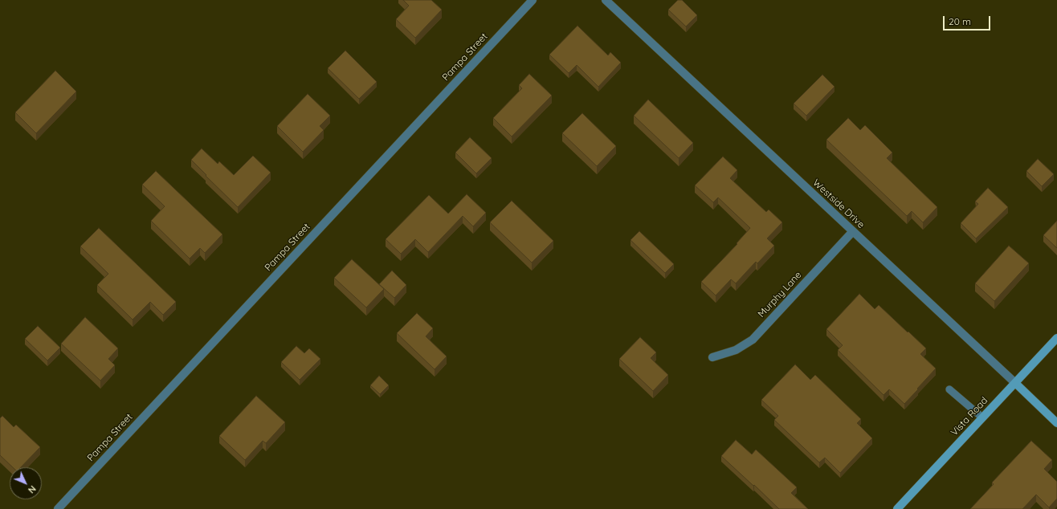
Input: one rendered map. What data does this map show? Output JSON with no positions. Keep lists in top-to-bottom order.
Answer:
{
  "streets": {
    "street": [
      "Pampa Street",
      "Westside Drive",
      "Murphy Lane",
      "Vista Road"
    ]
  },
  "crossings": [
    ["Westside Drive", "Murphy Lane"],
    ["Westside Drive", "Vista Road"]
  ],
  "scale_bar": "20 m",
  "north": "bottom right"
}
